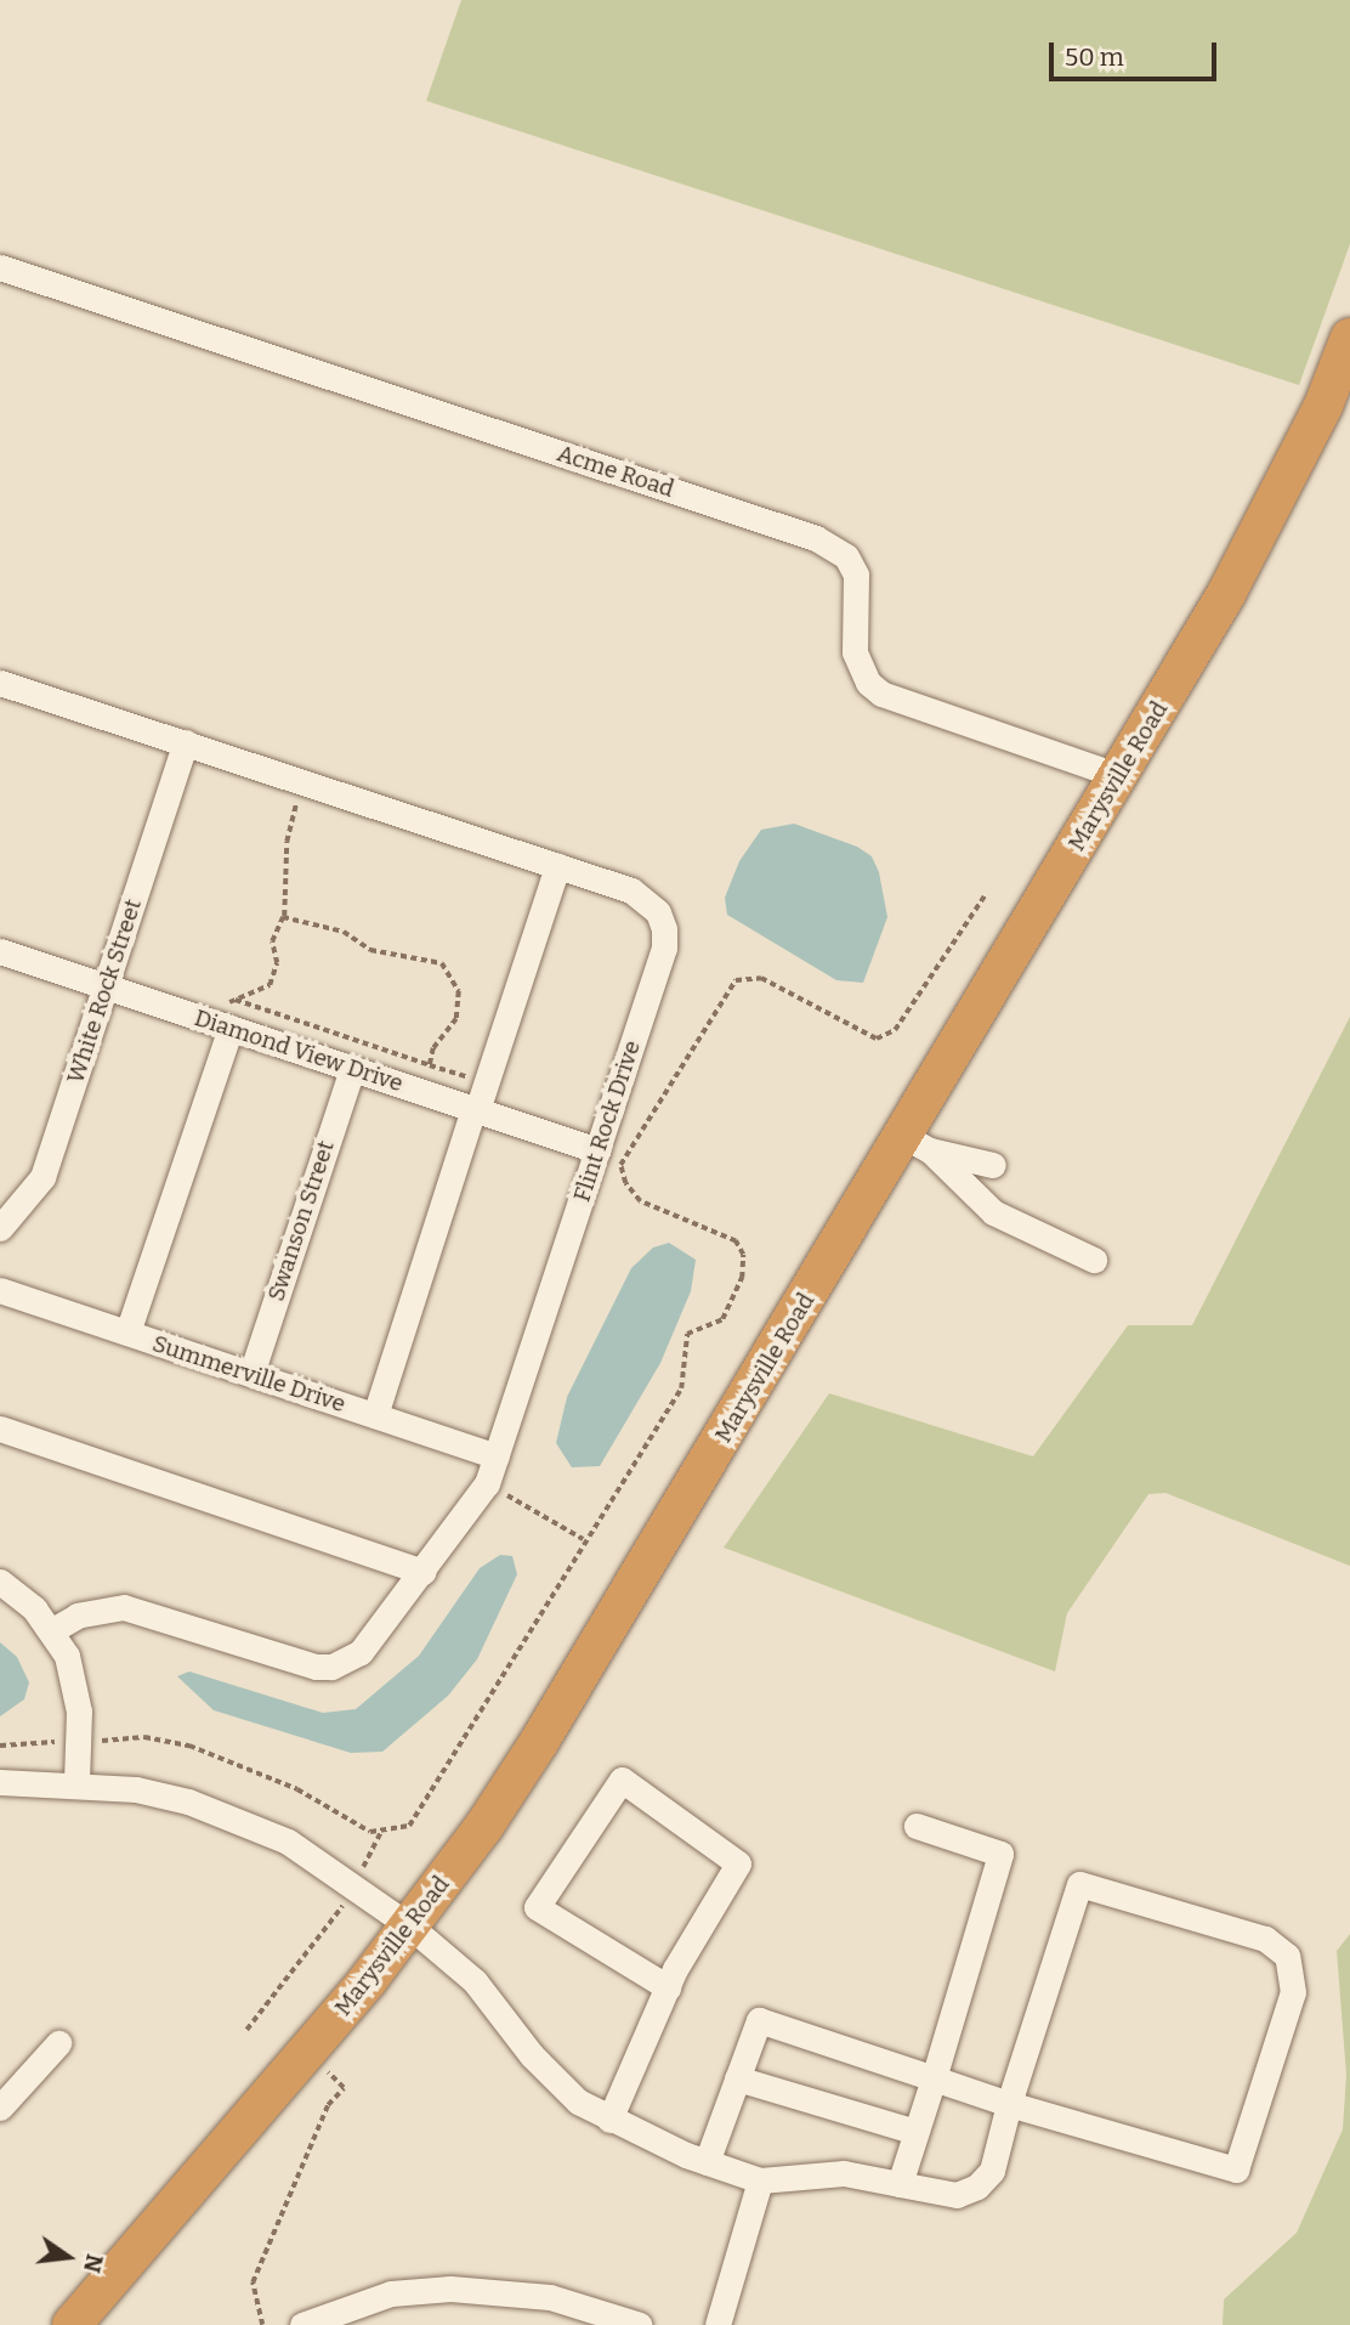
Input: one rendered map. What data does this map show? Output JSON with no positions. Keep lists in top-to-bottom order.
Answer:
{
  "streets": {
    "highway": ["Marysville Road"],
    "street": [
      "Acme Road",
      "White Rock Street",
      "Diamond View Drive",
      "Flint Rock Drive",
      "Swanson Street",
      "Summerville Drive"
    ]
  },
  "crossings": [
    ["Acme Road", "Marysville Road"],
    ["White Rock Street", "Diamond View Drive"],
    ["White Rock Street", "Flint Rock Drive"],
    ["Diamond View Drive", "Flint Rock Drive"],
    ["Diamond View Drive", "Swanson Street"],
    ["Flint Rock Drive", "Summerville Drive"],
    ["Swanson Street", "Summerville Drive"]
  ],
  "scale_bar": "50 m",
  "north": "right"
}
